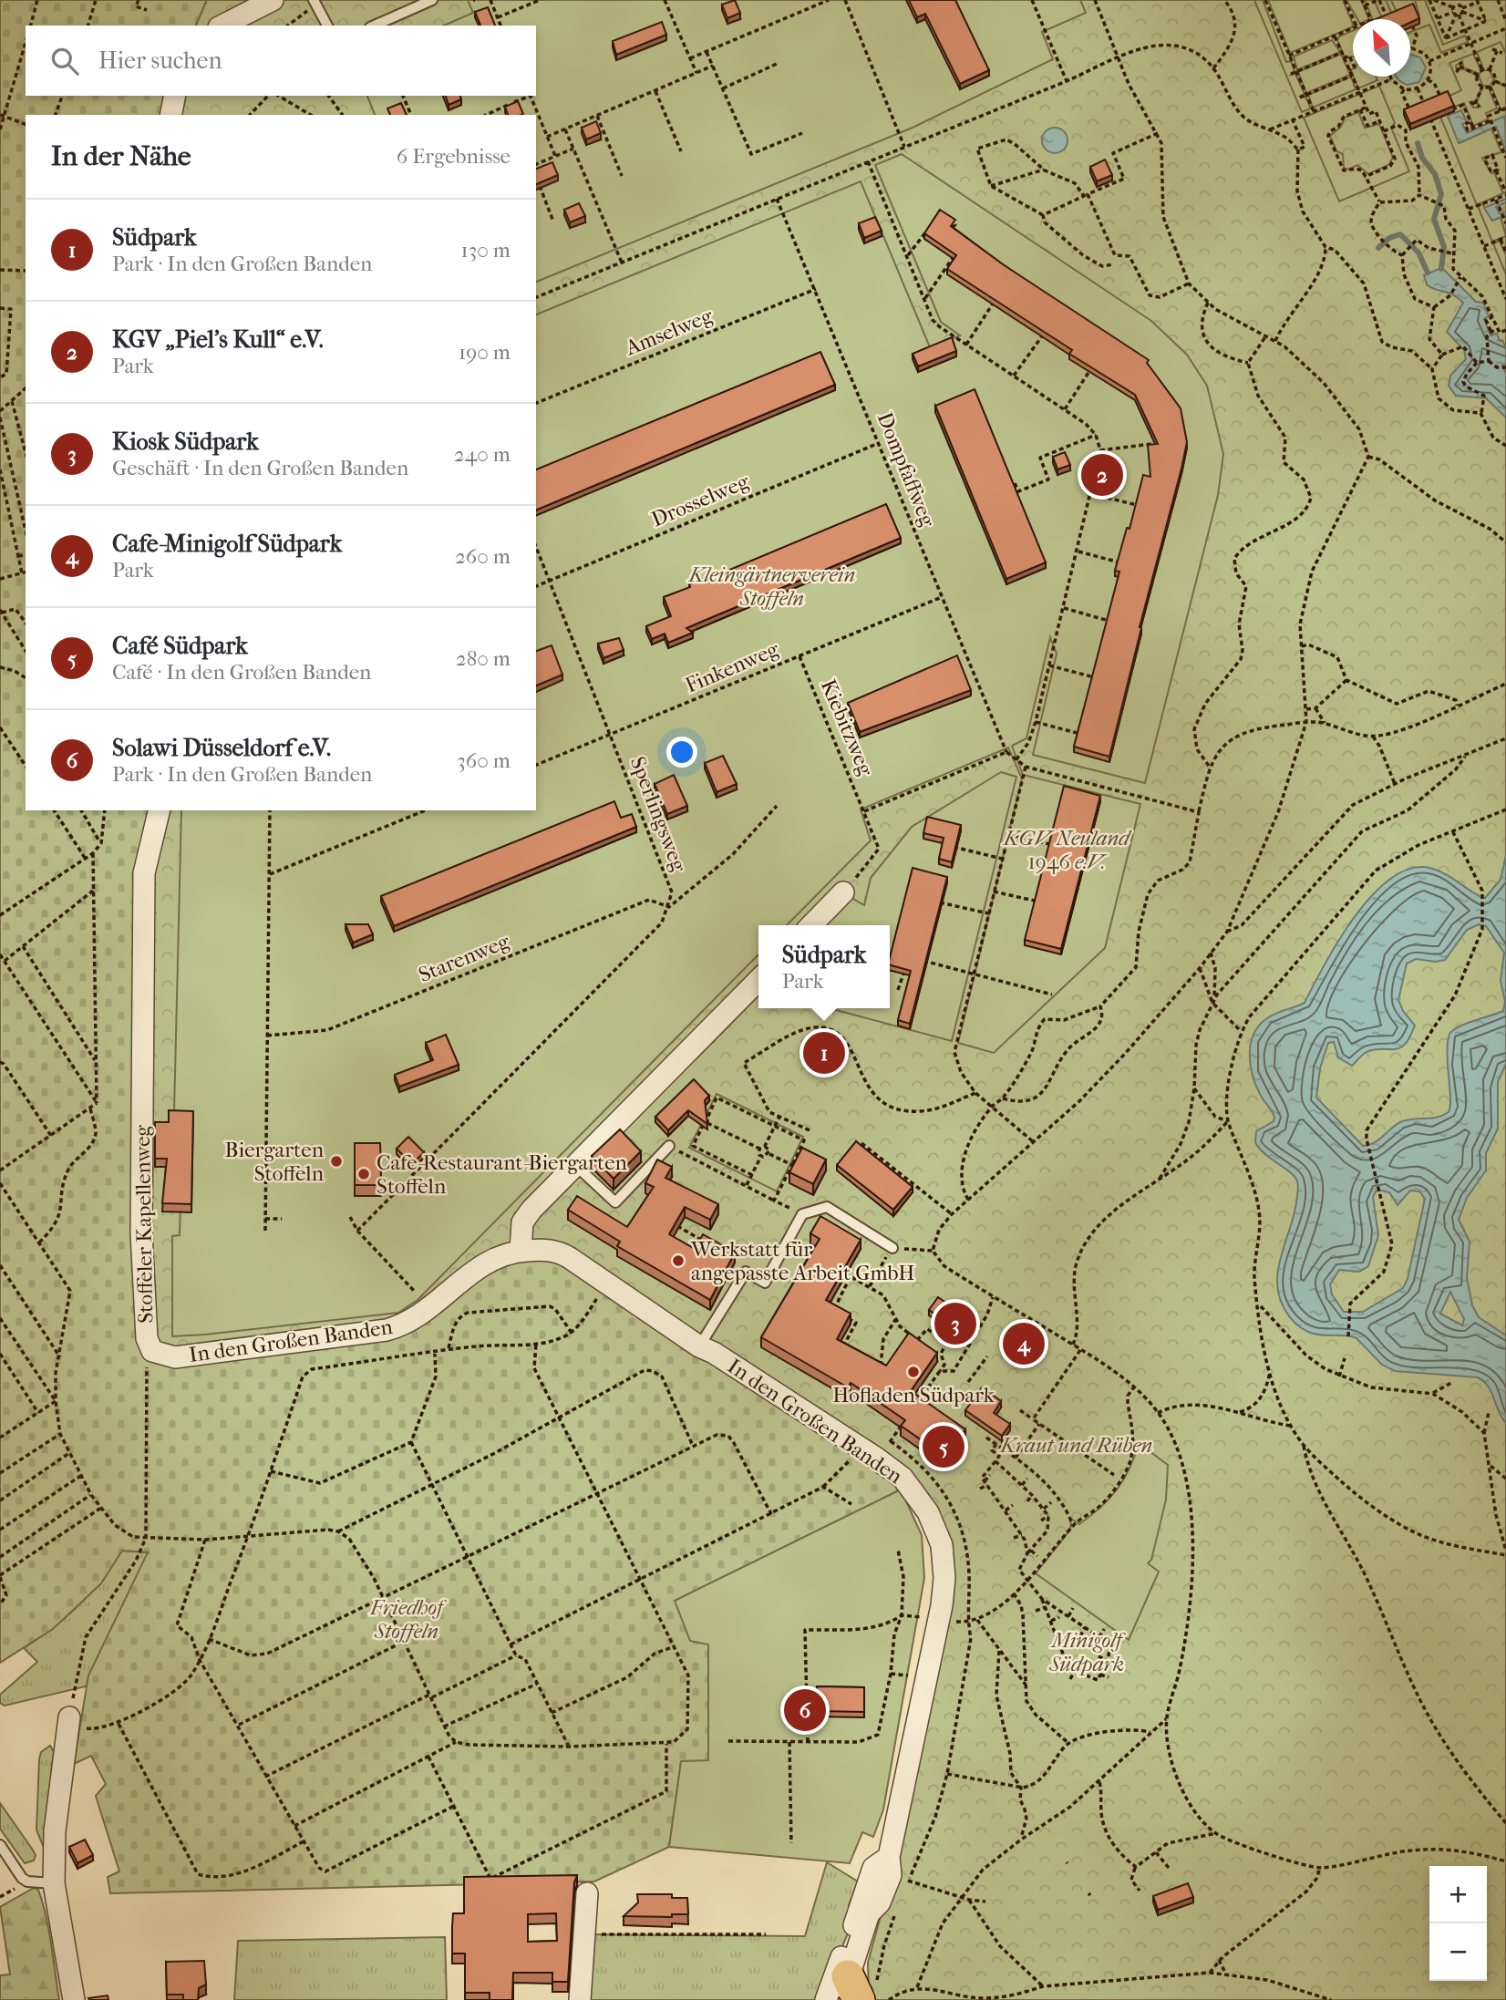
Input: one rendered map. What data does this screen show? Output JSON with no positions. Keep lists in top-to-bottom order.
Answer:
{
  "streets": {
    "street": ["Stoffeler Kapellenweg", "In den Großen Banden"],
    "path": [
      "Amselweg",
      "Dompfaffweg",
      "Drosselweg",
      "Finkenweg",
      "Kiebitzweg",
      "Sperlingsweg",
      "Starenweg"
    ]
  },
  "crossings": [
    ["Amselweg", "Dompfaffweg"],
    ["Dompfaffweg", "Drosselweg"],
    ["Dompfaffweg", "Finkenweg"],
    ["Drosselweg", "Sperlingsweg"],
    ["Finkenweg", "Kiebitzweg"],
    ["Finkenweg", "Sperlingsweg"],
    ["Sperlingsweg", "Starenweg"],
    ["Stoffeler Kapellenweg", "In den Großen Banden"]
  ],
  "parks": [
    "Kleingärtnerverein Stoffeln",
    "KGV Neuland 1946 e.V.",
    "Kraut und Rüben",
    "Friedhof Stoffeln",
    "Minigolf Südpark"
  ],
  "places": [
    "Biergarten Stoffeln",
    "Cafe-Restaurant-Biergarten Stoffeln",
    "Werkstatt für angepasste Arbeit GmbH",
    "Hofladen Südpark"
  ],
  "north": "top left",
  "page": {
    "search": "Hier suchen",
    "heading": ["In der Nähe", "6 Ergebnisse"],
    "list": [
      {
        "mark": "1",
        "name": "Südpark",
        "note": "Park · In den Großen Banden",
        "value": "130 m"
      },
      {
        "mark": "2",
        "name": "KGV „Piel’s Kull“ e.V.",
        "note": "Park",
        "value": "190 m"
      },
      {
        "mark": "3",
        "name": "Kiosk Südpark",
        "note": "Geschäft · In den Großen Banden",
        "value": "240 m"
      },
      {
        "mark": "4",
        "name": "Cafe-Minigolf Südpark",
        "note": "Park",
        "value": "260 m"
      },
      {
        "mark": "5",
        "name": "Café Südpark",
        "note": "Café · In den Großen Banden",
        "value": "280 m"
      },
      {
        "mark": "6",
        "name": "Solawi Düsseldorf e.V.",
        "note": "Park · In den Großen Banden",
        "value": "360 m"
      }
    ],
    "pins": [
      "2",
      "1",
      "3",
      "4",
      "5",
      "6"
    ],
    "popup": ["Südpark", "Park"],
    "map_buttons": ["+", "−"]
  }
}
